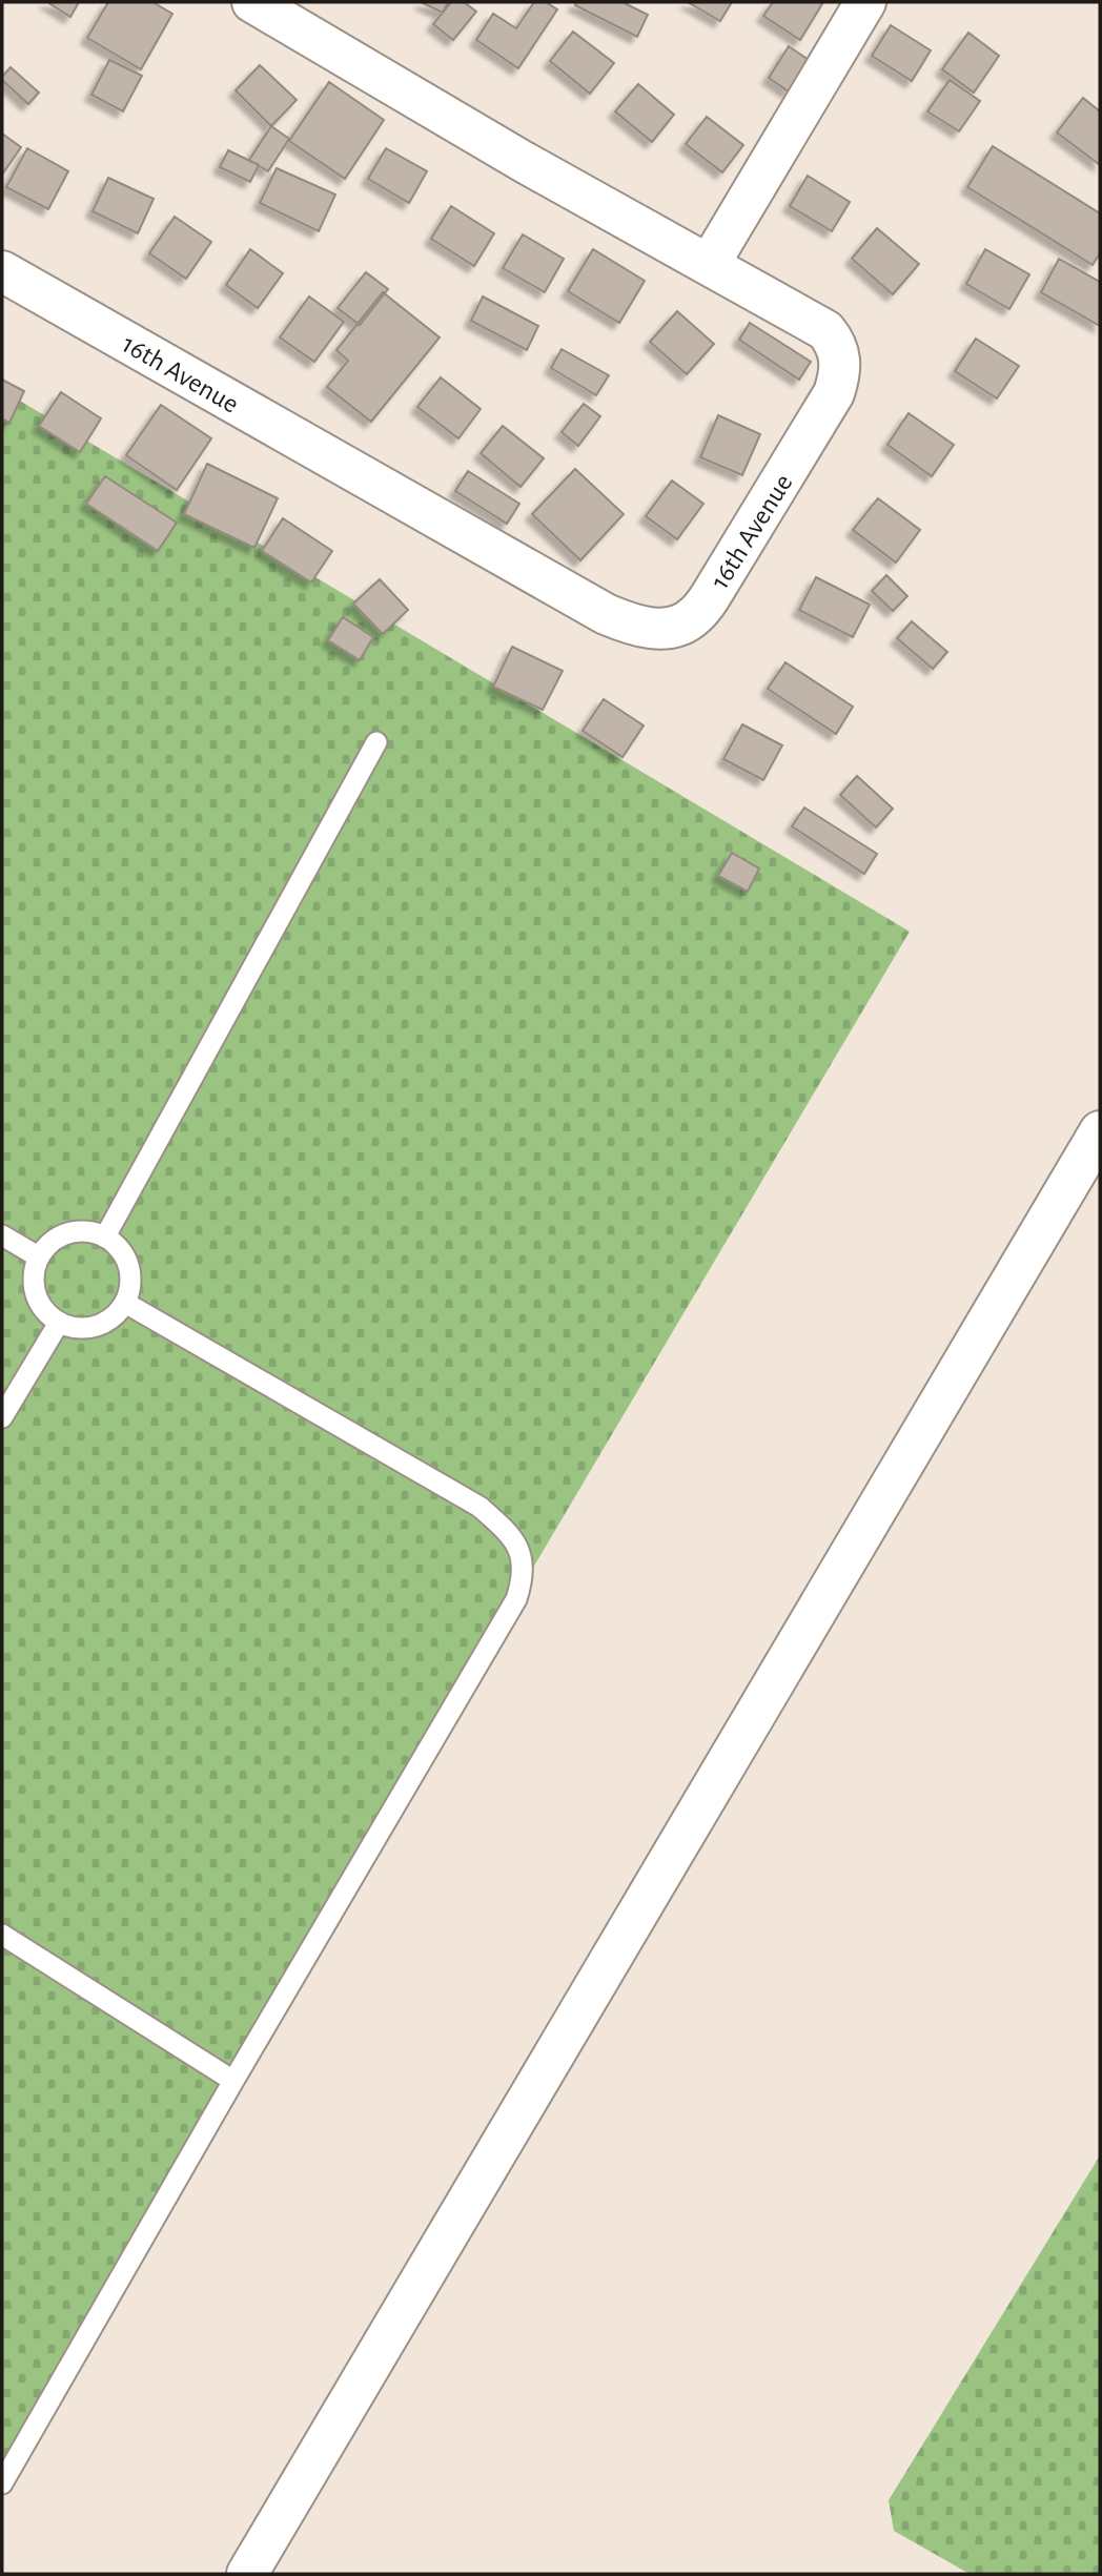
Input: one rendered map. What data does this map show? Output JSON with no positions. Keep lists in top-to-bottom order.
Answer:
{
  "streets": {
    "main road": ["16th Avenue"]
  }
}
